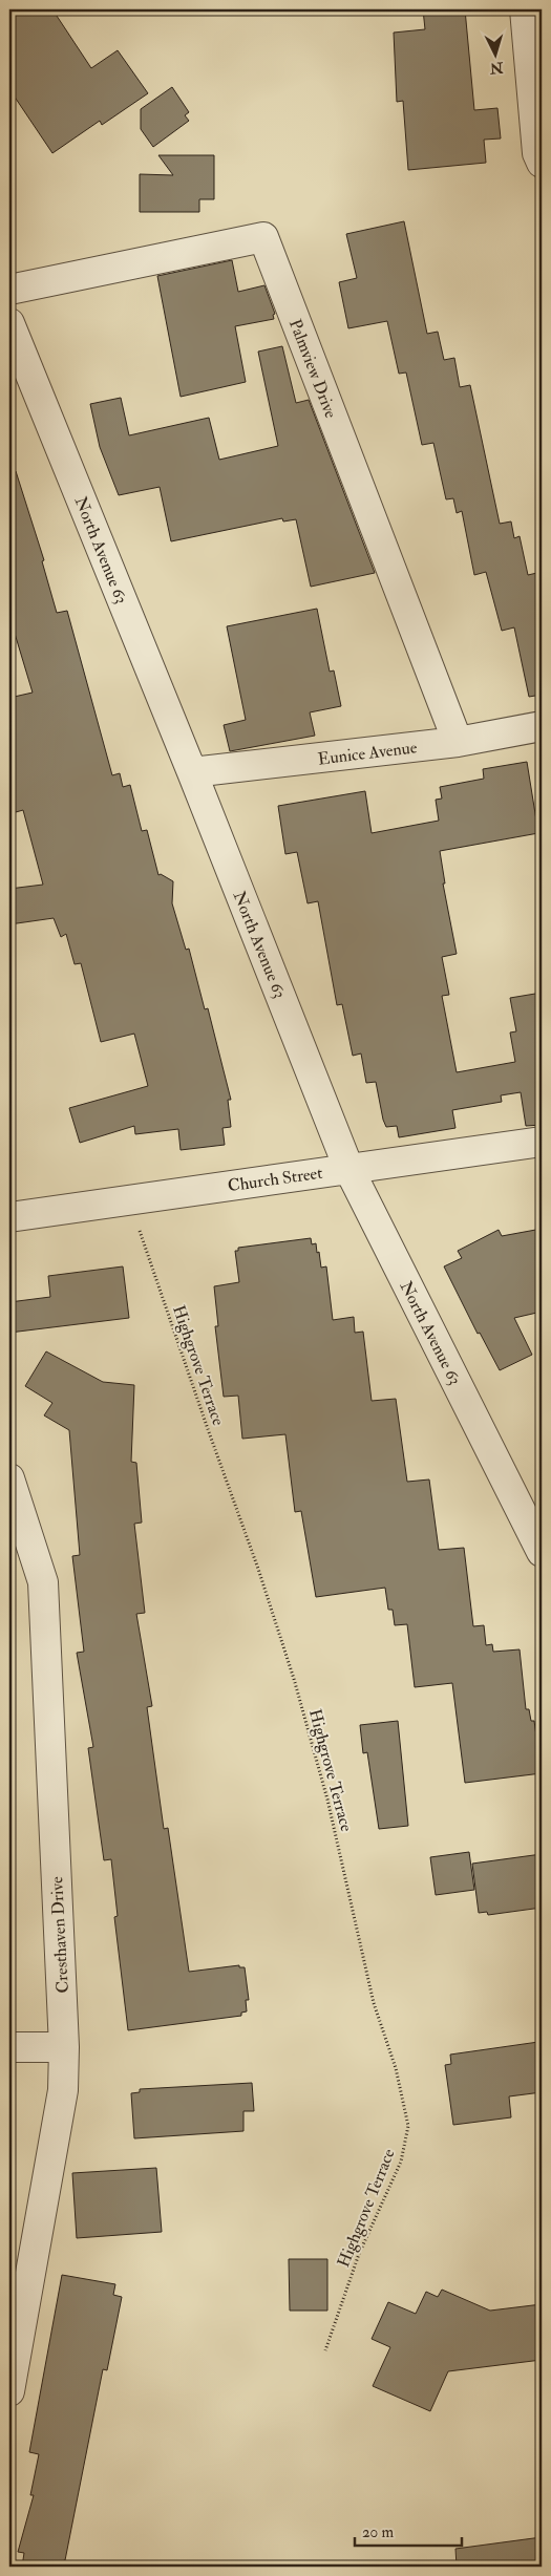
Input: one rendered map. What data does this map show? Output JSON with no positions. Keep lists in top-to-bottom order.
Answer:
{
  "streets": {
    "street": [
      "Palmview Drive",
      "North Avenue 63",
      "Eunice Avenue",
      "Church Street",
      "Cresthaven Drive"
    ],
    "path": ["Highgrove Terrace"]
  },
  "crossings": [
    ["Palmview Drive", "Eunice Avenue"],
    ["North Avenue 63", "Eunice Avenue"],
    ["North Avenue 63", "Church Street"],
    ["Church Street", "Highgrove Terrace"]
  ],
  "scale_bar": "20 m",
  "north": "bottom"
}
